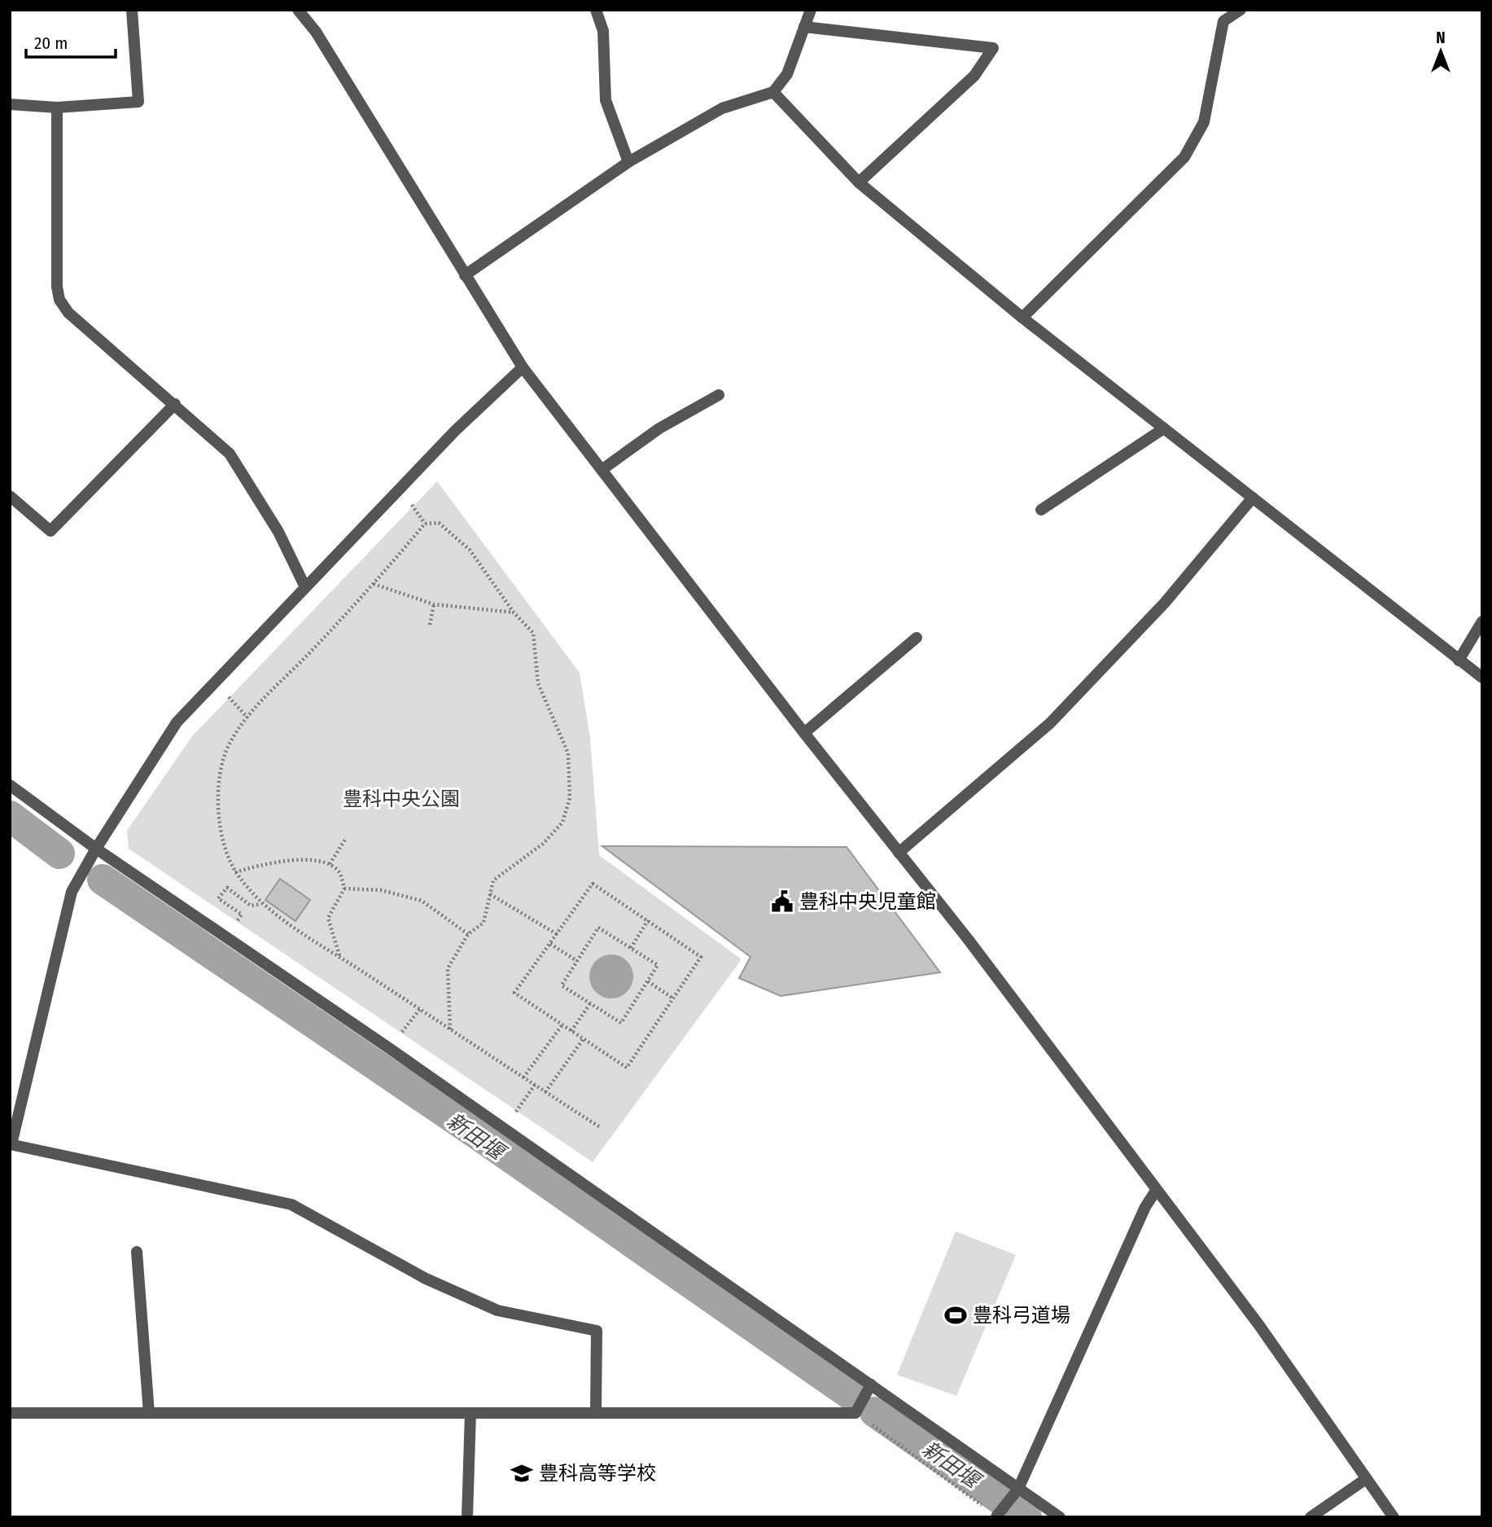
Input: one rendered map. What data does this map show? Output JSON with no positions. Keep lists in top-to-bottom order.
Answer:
{
  "water": ["新田堰"],
  "parks": ["豊科中央公園"],
  "places": {
    "public building": ["豊科中央児童館"],
    "sports": ["豊科弓道場"],
    "school or university": ["豊科高等学校"]
  },
  "scale_bar": "20 m",
  "north": "top"
}
